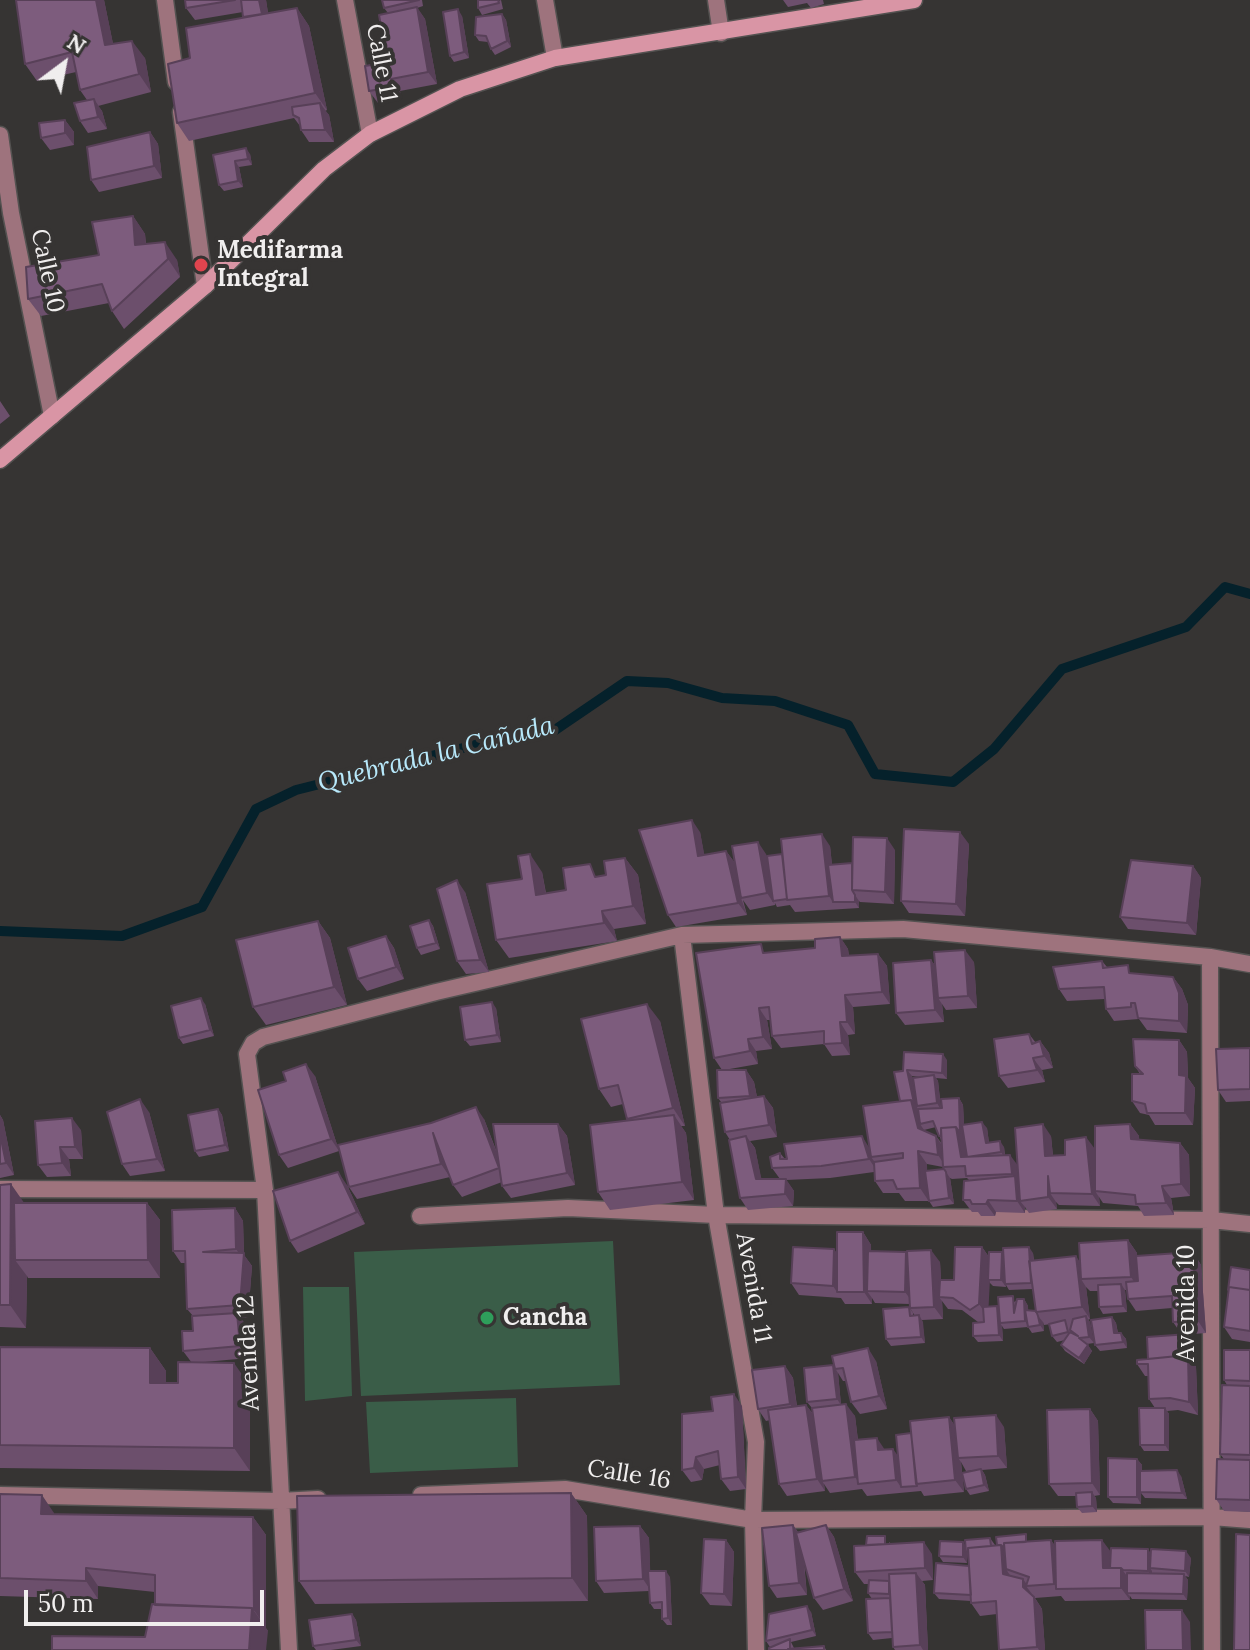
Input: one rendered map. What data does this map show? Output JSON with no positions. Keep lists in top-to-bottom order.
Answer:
{
  "streets": {
    "street": [
      "Calle 11",
      "Calle 10",
      "Avenida 11",
      "Avenida 10",
      "Avenida 12",
      "Calle 16"
    ]
  },
  "crossings": [
    ["Avenida 11", "Avenida 12"],
    ["Avenida 11", "Calle 16"],
    ["Avenida 10", "Calle 16"]
  ],
  "water": ["Quebrada la Cañada"],
  "places": ["Medifarma Integral", "Cancha"],
  "scale_bar": "50 m",
  "north": "top right"
}
